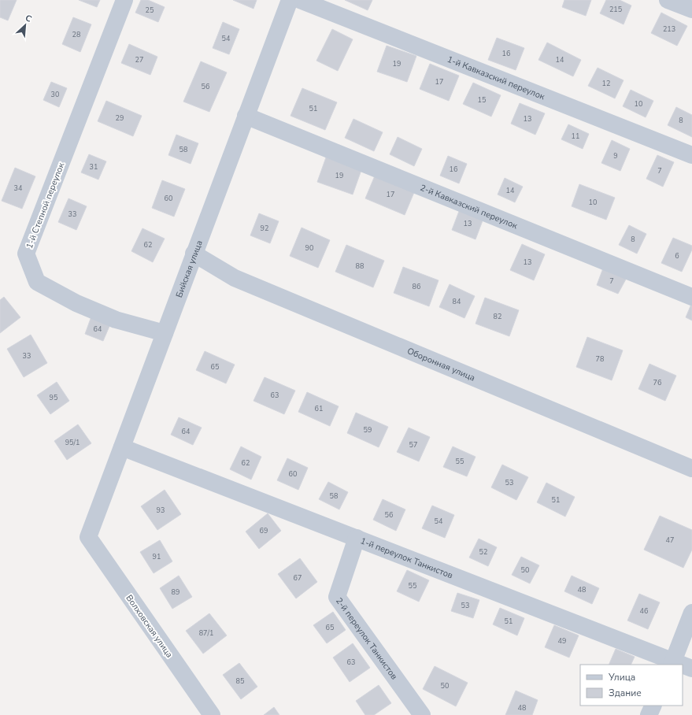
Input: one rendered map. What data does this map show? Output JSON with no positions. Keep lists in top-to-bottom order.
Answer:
{
  "streets": {
    "street": [
      "1-й Кавказский переулок",
      "1-й Степной переулок",
      "2-й Кавказский переулок",
      "Бийская улица",
      "Оборонная улица",
      "1-й переулок Танкистов",
      "Волховская улица",
      "2-й переулок Танкистов"
    ]
  },
  "crossings": [
    ["1-й Степной переулок", "Бийская улица"],
    ["2-й Кавказский переулок", "Бийская улица"],
    ["Бийская улица", "Оборонная улица"],
    ["Бийская улица", "1-й переулок Танкистов"],
    ["Бийская улица", "Волховская улица"],
    ["1-й переулок Танкистов", "2-й переулок Танкистов"]
  ],
  "house_numbers": [
    "215",
    "25",
    "213",
    "28",
    "54",
    "16",
    "27",
    "14",
    "19",
    "17",
    "12",
    "56",
    "30",
    "15",
    "10",
    "51",
    "29",
    "13",
    "8",
    "11",
    "58",
    "9",
    "31",
    "16",
    "7",
    "19",
    "34",
    "14",
    "17",
    "60",
    "10",
    "33",
    "13",
    "92",
    "8",
    "62",
    "90",
    "6",
    "13",
    "88",
    "7",
    "86",
    "84",
    "82",
    "64",
    "33",
    "78",
    "65",
    "76",
    "63",
    "95",
    "61",
    "59",
    "64",
    "95/1",
    "57",
    "55",
    "62",
    "60",
    "53",
    "58",
    "51",
    "93",
    "56",
    "54",
    "69",
    "47",
    "52",
    "91",
    "50",
    "67",
    "55",
    "48",
    "89",
    "53",
    "46",
    "51",
    "65",
    "87/1",
    "49",
    "63",
    "85",
    "50",
    "48"
  ],
  "legend": ["Улица", "Здание"],
  "north": "top right"
}
